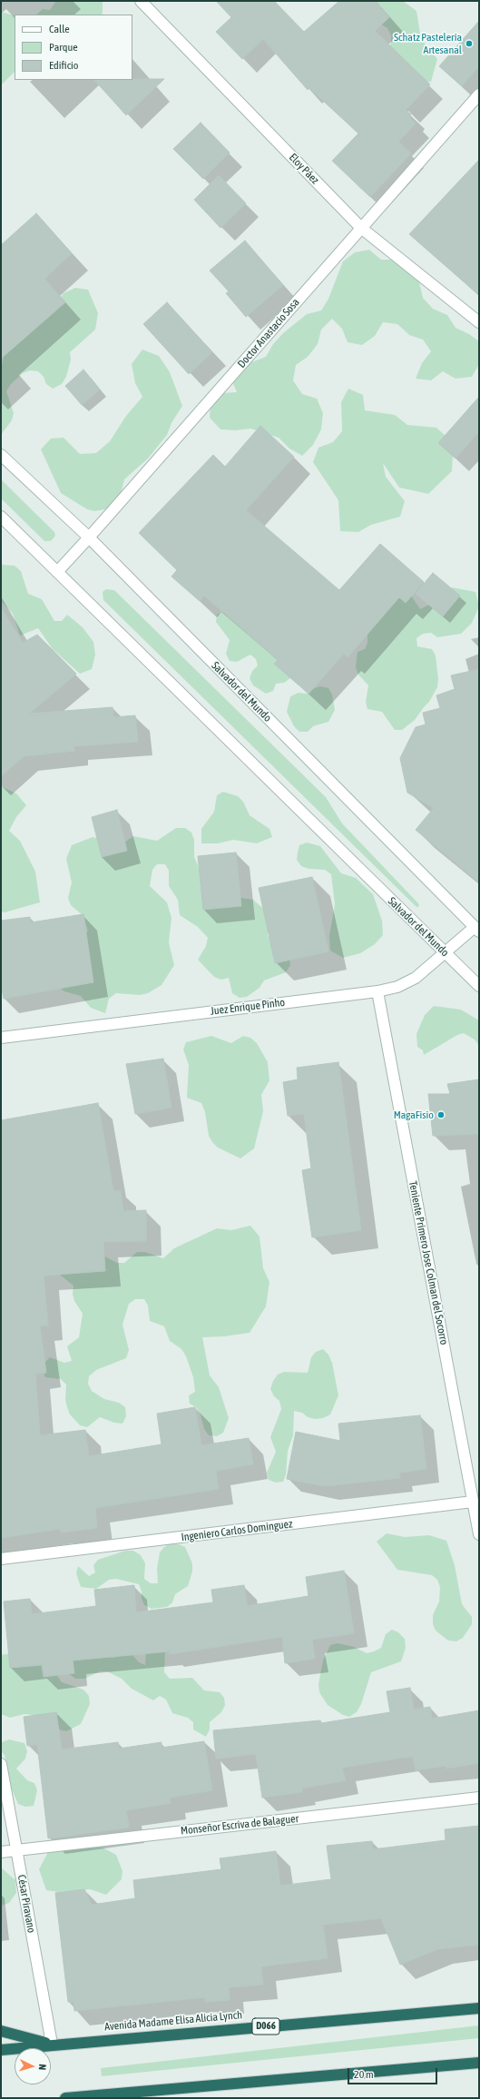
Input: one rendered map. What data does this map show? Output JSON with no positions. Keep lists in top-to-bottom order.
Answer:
{
  "streets": {
    "highway": ["Avenida Madame Elisa Alicia Lynch", "D066"],
    "street": [
      "Eloy Páez",
      "Doctor Anastacio Sosa",
      "Salvador del Mundo",
      "Juez Enrique Pinho",
      "Teniente Primero Jose Colman del Socorro",
      "Ingeniero Carlos Dominguez",
      "Monseñor Escriva de Balaguer",
      "César Piravano"
    ]
  },
  "crossings": [
    ["Eloy Páez", "Doctor Anastacio Sosa"],
    ["Doctor Anastacio Sosa", "Salvador del Mundo"],
    ["Salvador del Mundo", "Juez Enrique Pinho"],
    ["Juez Enrique Pinho", "Teniente Primero Jose Colman del Socorro"],
    ["Teniente Primero Jose Colman del Socorro", "Ingeniero Carlos Dominguez"],
    ["Monseñor Escriva de Balaguer", "César Piravano"],
    ["César Piravano", "Avenida Madame Elisa Alicia Lynch"]
  ],
  "places": ["Schatz Pastelería Artesanal", "MagaFisio"],
  "legend": ["Calle", "Parque", "Edificio"],
  "scale_bar": "20 m",
  "north": "right"
}
